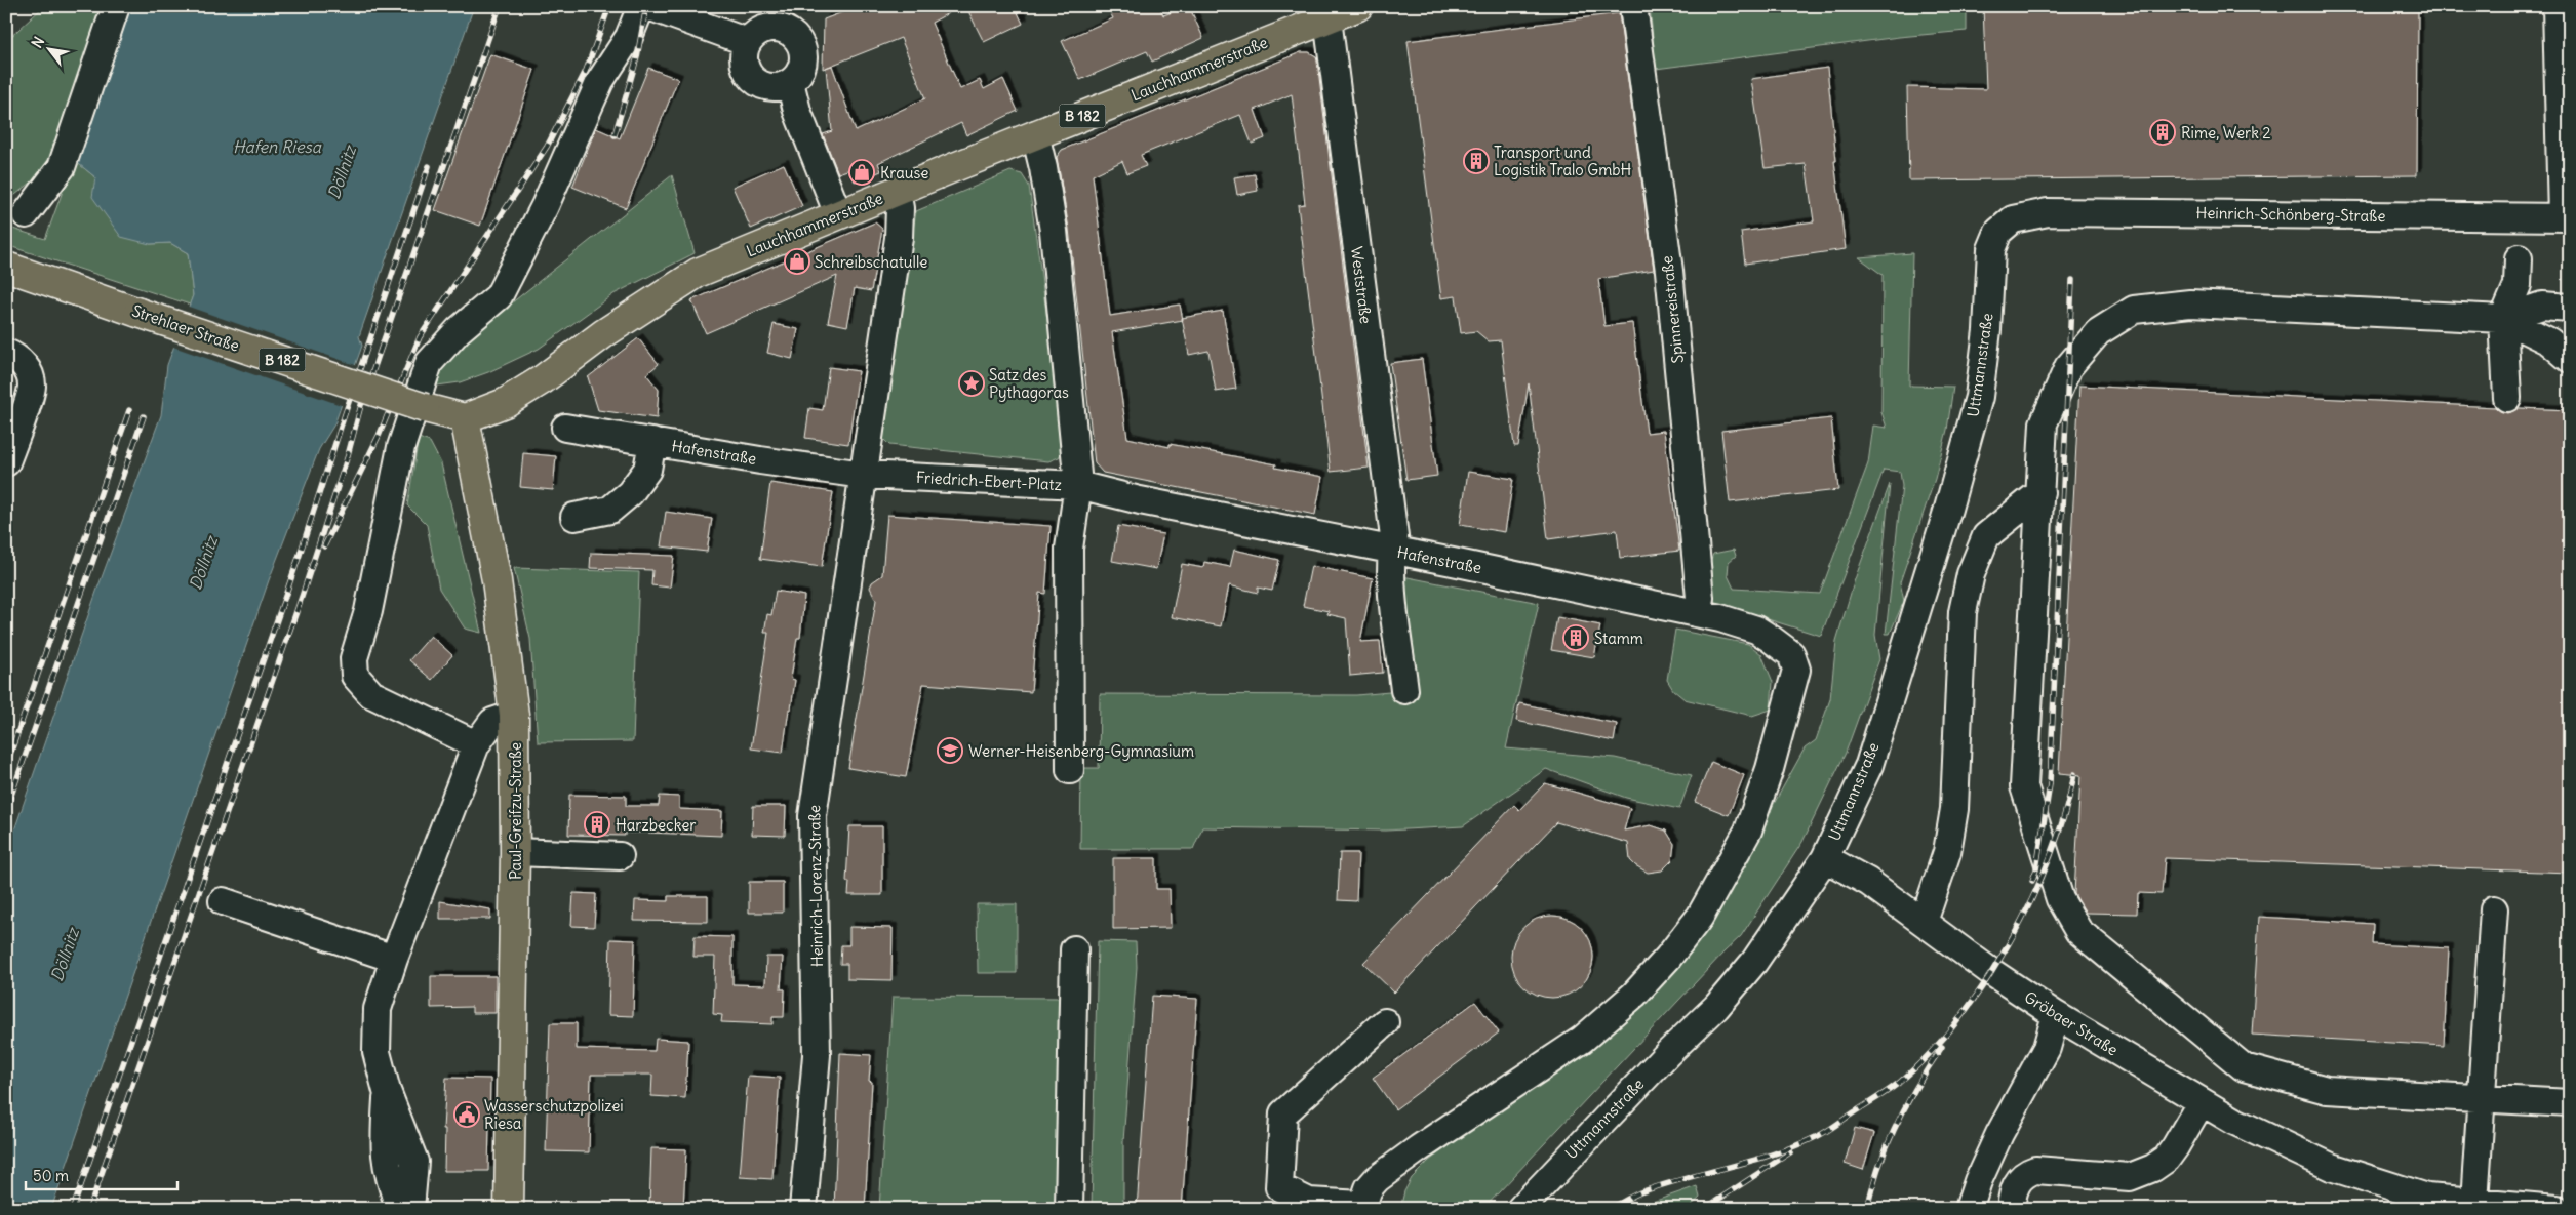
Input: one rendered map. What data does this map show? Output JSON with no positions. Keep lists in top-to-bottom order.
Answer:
{
  "streets": {
    "main road": [
      "Lauchhammerstraße",
      "B 182",
      "Strehlaer Straße",
      "Paul-Greifzu-Straße"
    ],
    "street": [
      "Heinrich-Schönberg-Straße",
      "Weststraße",
      "Spinnereistraße",
      "Uttmannstraße",
      "Hafenstraße",
      "Friedrich-Ebert-Platz",
      "Heinrich-Lorenz-Straße",
      "Gröbaer Straße"
    ]
  },
  "crossings": [
    ["Lauchhammerstraße", "Weststraße"],
    ["Lauchhammerstraße", "Strehlaer Straße"],
    ["Lauchhammerstraße", "Friedrich-Ebert-Platz"],
    ["Lauchhammerstraße", "Paul-Greifzu-Straße"],
    ["Heinrich-Schönberg-Straße", "Uttmannstraße"],
    ["Weststraße", "Hafenstraße"],
    ["Spinnereistraße", "Hafenstraße"],
    ["Strehlaer Straße", "Paul-Greifzu-Straße"],
    ["Uttmannstraße", "Gröbaer Straße"],
    ["Hafenstraße", "Friedrich-Ebert-Platz"],
    ["Hafenstraße", "Heinrich-Lorenz-Straße"],
    ["Friedrich-Ebert-Platz", "Heinrich-Lorenz-Straße"]
  ],
  "water": ["Hafen Riesa", "Döllnitz"],
  "places": {
    "building": [
      "Rime, Werk 2",
      "Transport und Logistik Tralo GmbH",
      "Stamm",
      "Harzbecker"
    ],
    "shop": ["Krause", "Schreibschatulle"],
    "place": ["Satz des Pythagoras"],
    "school or university": ["Werner-Heisenberg-Gymnasium"],
    "public building": ["Wasserschutzpolizei Riesa"]
  },
  "scale_bar": "50 m",
  "north": "top left"
}
